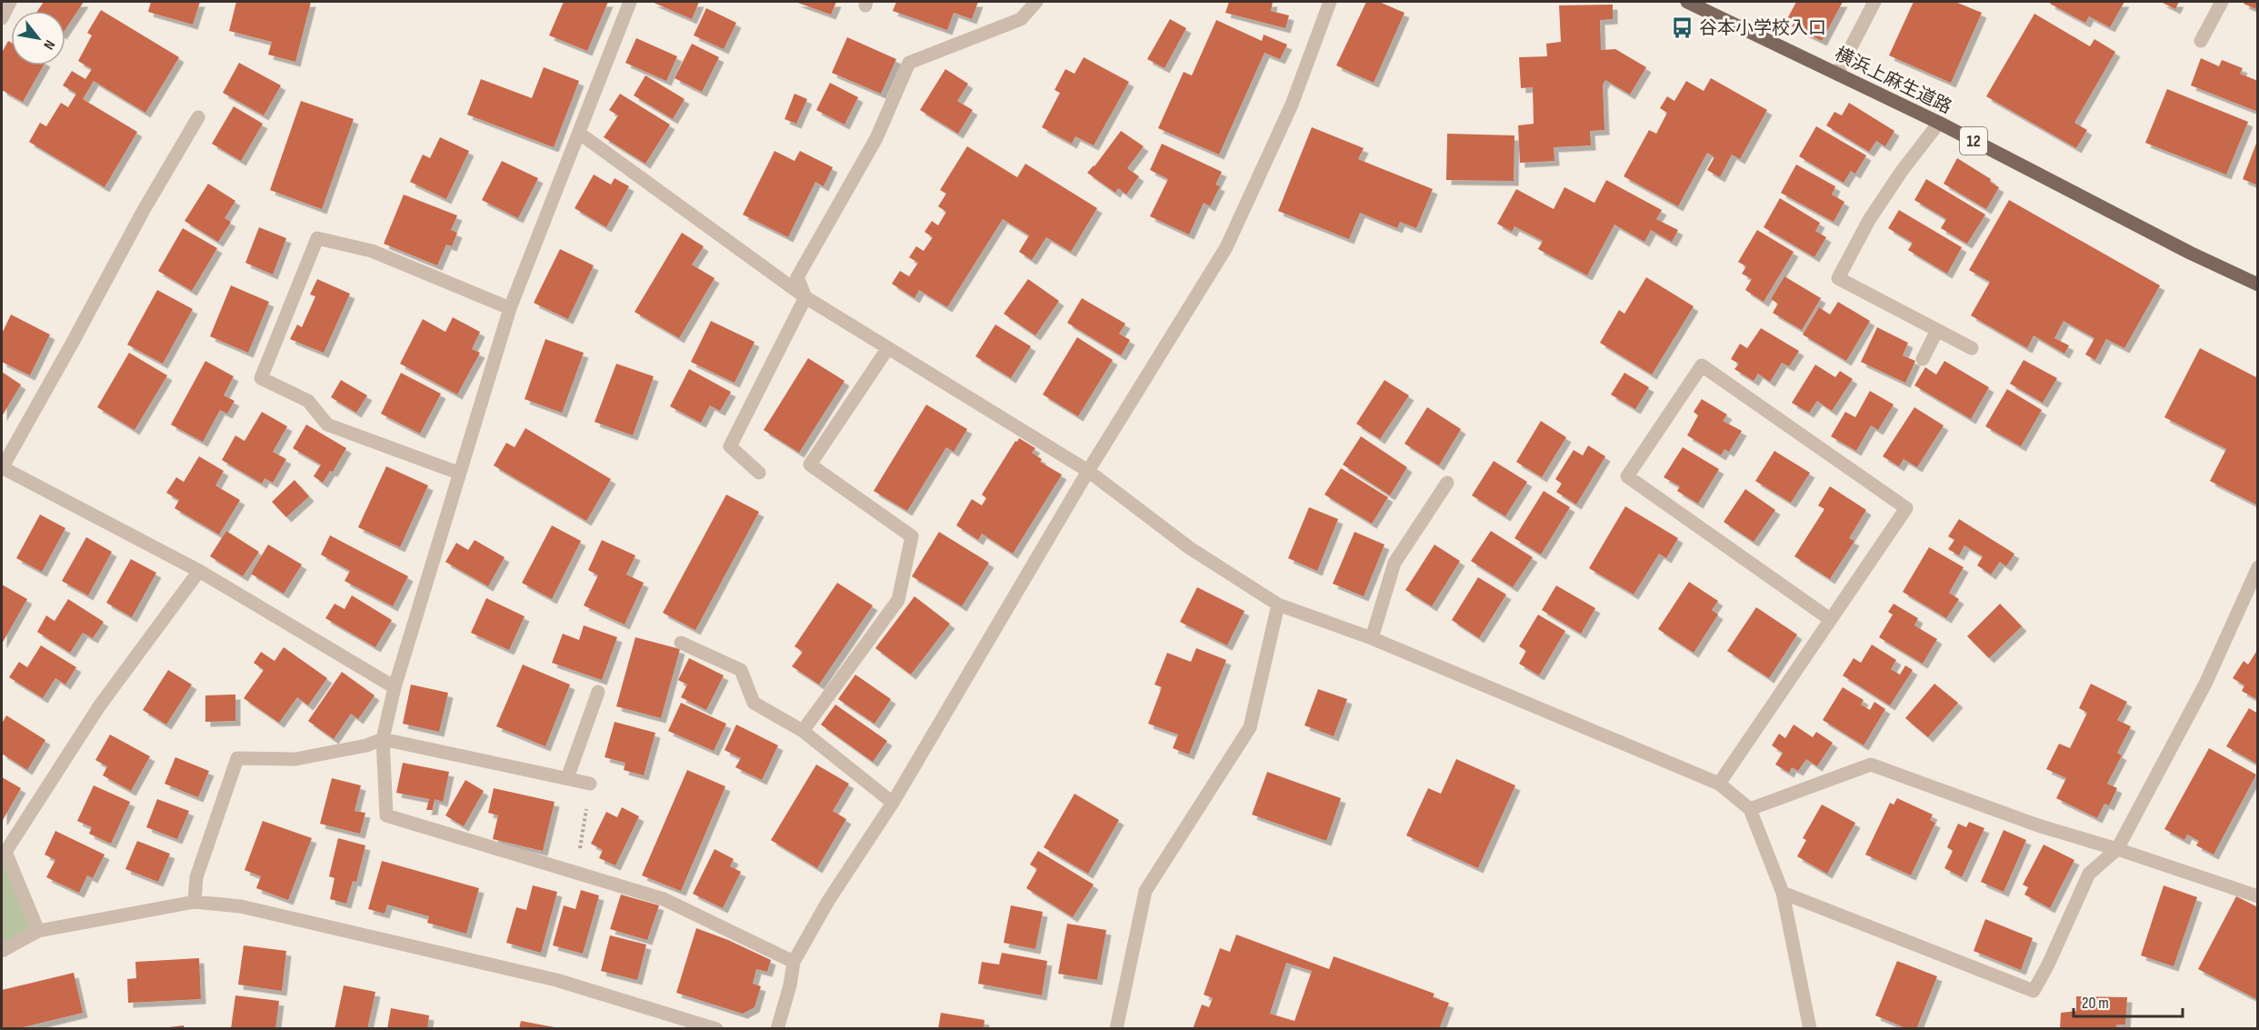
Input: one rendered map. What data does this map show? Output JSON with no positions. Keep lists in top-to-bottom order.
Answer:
{
  "streets": {
    "main road": ["横浜上麻生道路", "12"]
  },
  "places": {
    "bus stop": ["谷本小学校入口"]
  },
  "scale_bar": "20 m",
  "north": "bottom right"
}
